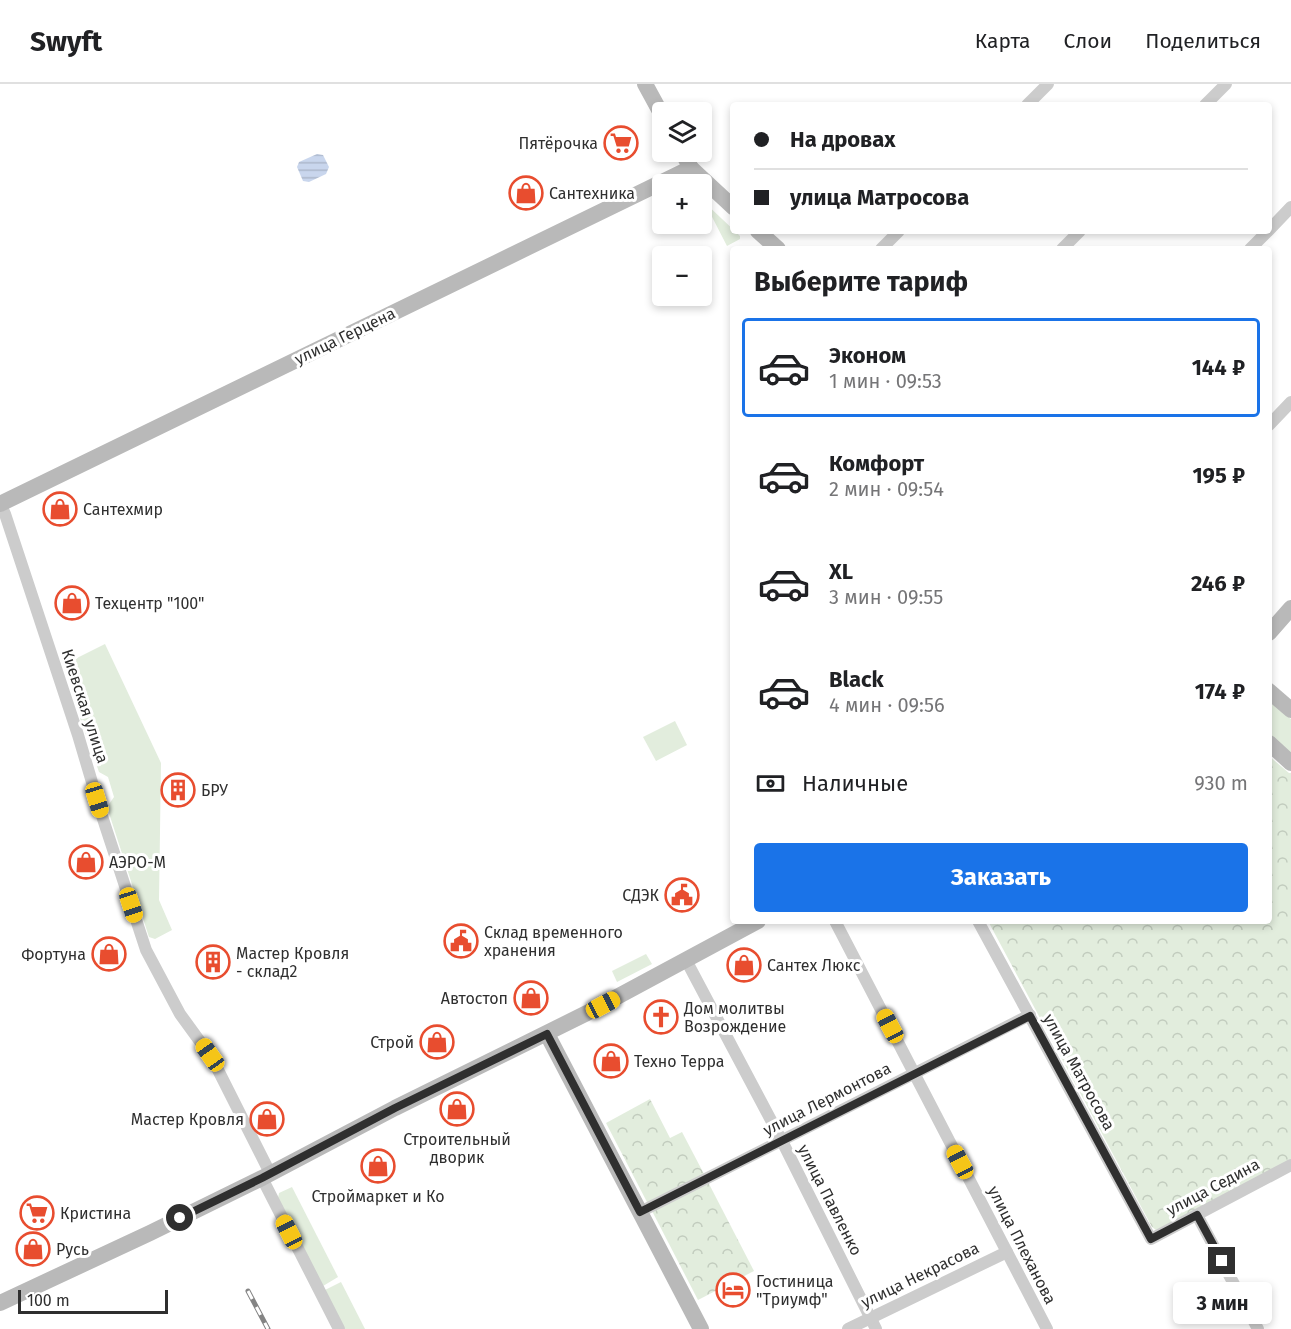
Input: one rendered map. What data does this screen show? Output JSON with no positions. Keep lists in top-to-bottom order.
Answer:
{
  "streets": {
    "street": [
      "улица Герцена",
      "Киевская улица",
      "улица Матросова",
      "улица Лермонтова",
      "улица Седина",
      "улица Павленко",
      "улица Плеханова",
      "улица Некрасова"
    ]
  },
  "crossings": [
    ["улица Герцена", "Киевская улица"],
    ["улица Матросова", "улица Лермонтова"],
    ["улица Матросова", "улица Седина"],
    ["улица Лермонтова", "улица Павленко"],
    ["улица Лермонтова", "улица Плеханова"],
    ["улица Павленко", "улица Некрасова"],
    ["улица Плеханова", "улица Некрасова"]
  ],
  "places": {
    "supermarket": ["Пятёрочка", "Кристина"],
    "shop": [
      "Сантехника",
      "Сантехмир",
      "Техцентр \"100\"",
      "АЭРО-М",
      "Фортуна",
      "Сантех Люкс",
      "Автостоп",
      "Строй",
      "Техно Терра",
      "Строительный дворик",
      "Мастер Кровля",
      "Строймаркет и Ко",
      "Русь"
    ],
    "building": ["БРУ", "Мастер Кровля - склад2"],
    "public building": ["СДЭК", "Склад временного хранения"],
    "church": ["Дом молитвы Возрождение"],
    "hotel": ["Гостиница \"Триумф\""]
  },
  "scale_bar": "100 m",
  "page": {
    "header": "Swyft",
    "nav": ["Карта", "Слои", "Поделиться"],
    "map_buttons": ["+", "−"],
    "banner": ["На дровах", "улица Матросова"],
    "heading": "Выберите тариф",
    "list": [
      {
        "name": "Эконом",
        "note": "1 мин · 09:53",
        "value": "144 ₽"
      },
      {
        "name": "Комфорт",
        "note": "2 мин · 09:54",
        "value": "195 ₽"
      },
      {
        "name": "XL",
        "note": "3 мин · 09:55",
        "value": "246 ₽"
      },
      {
        "name": "Black",
        "note": "4 мин · 09:56",
        "value": "174 ₽"
      }
    ],
    "pay": ["Наличные", "930 m"],
    "buttons": "Заказать",
    "bubble": "3 мин",
    "scale": "100 m"
  }
}
